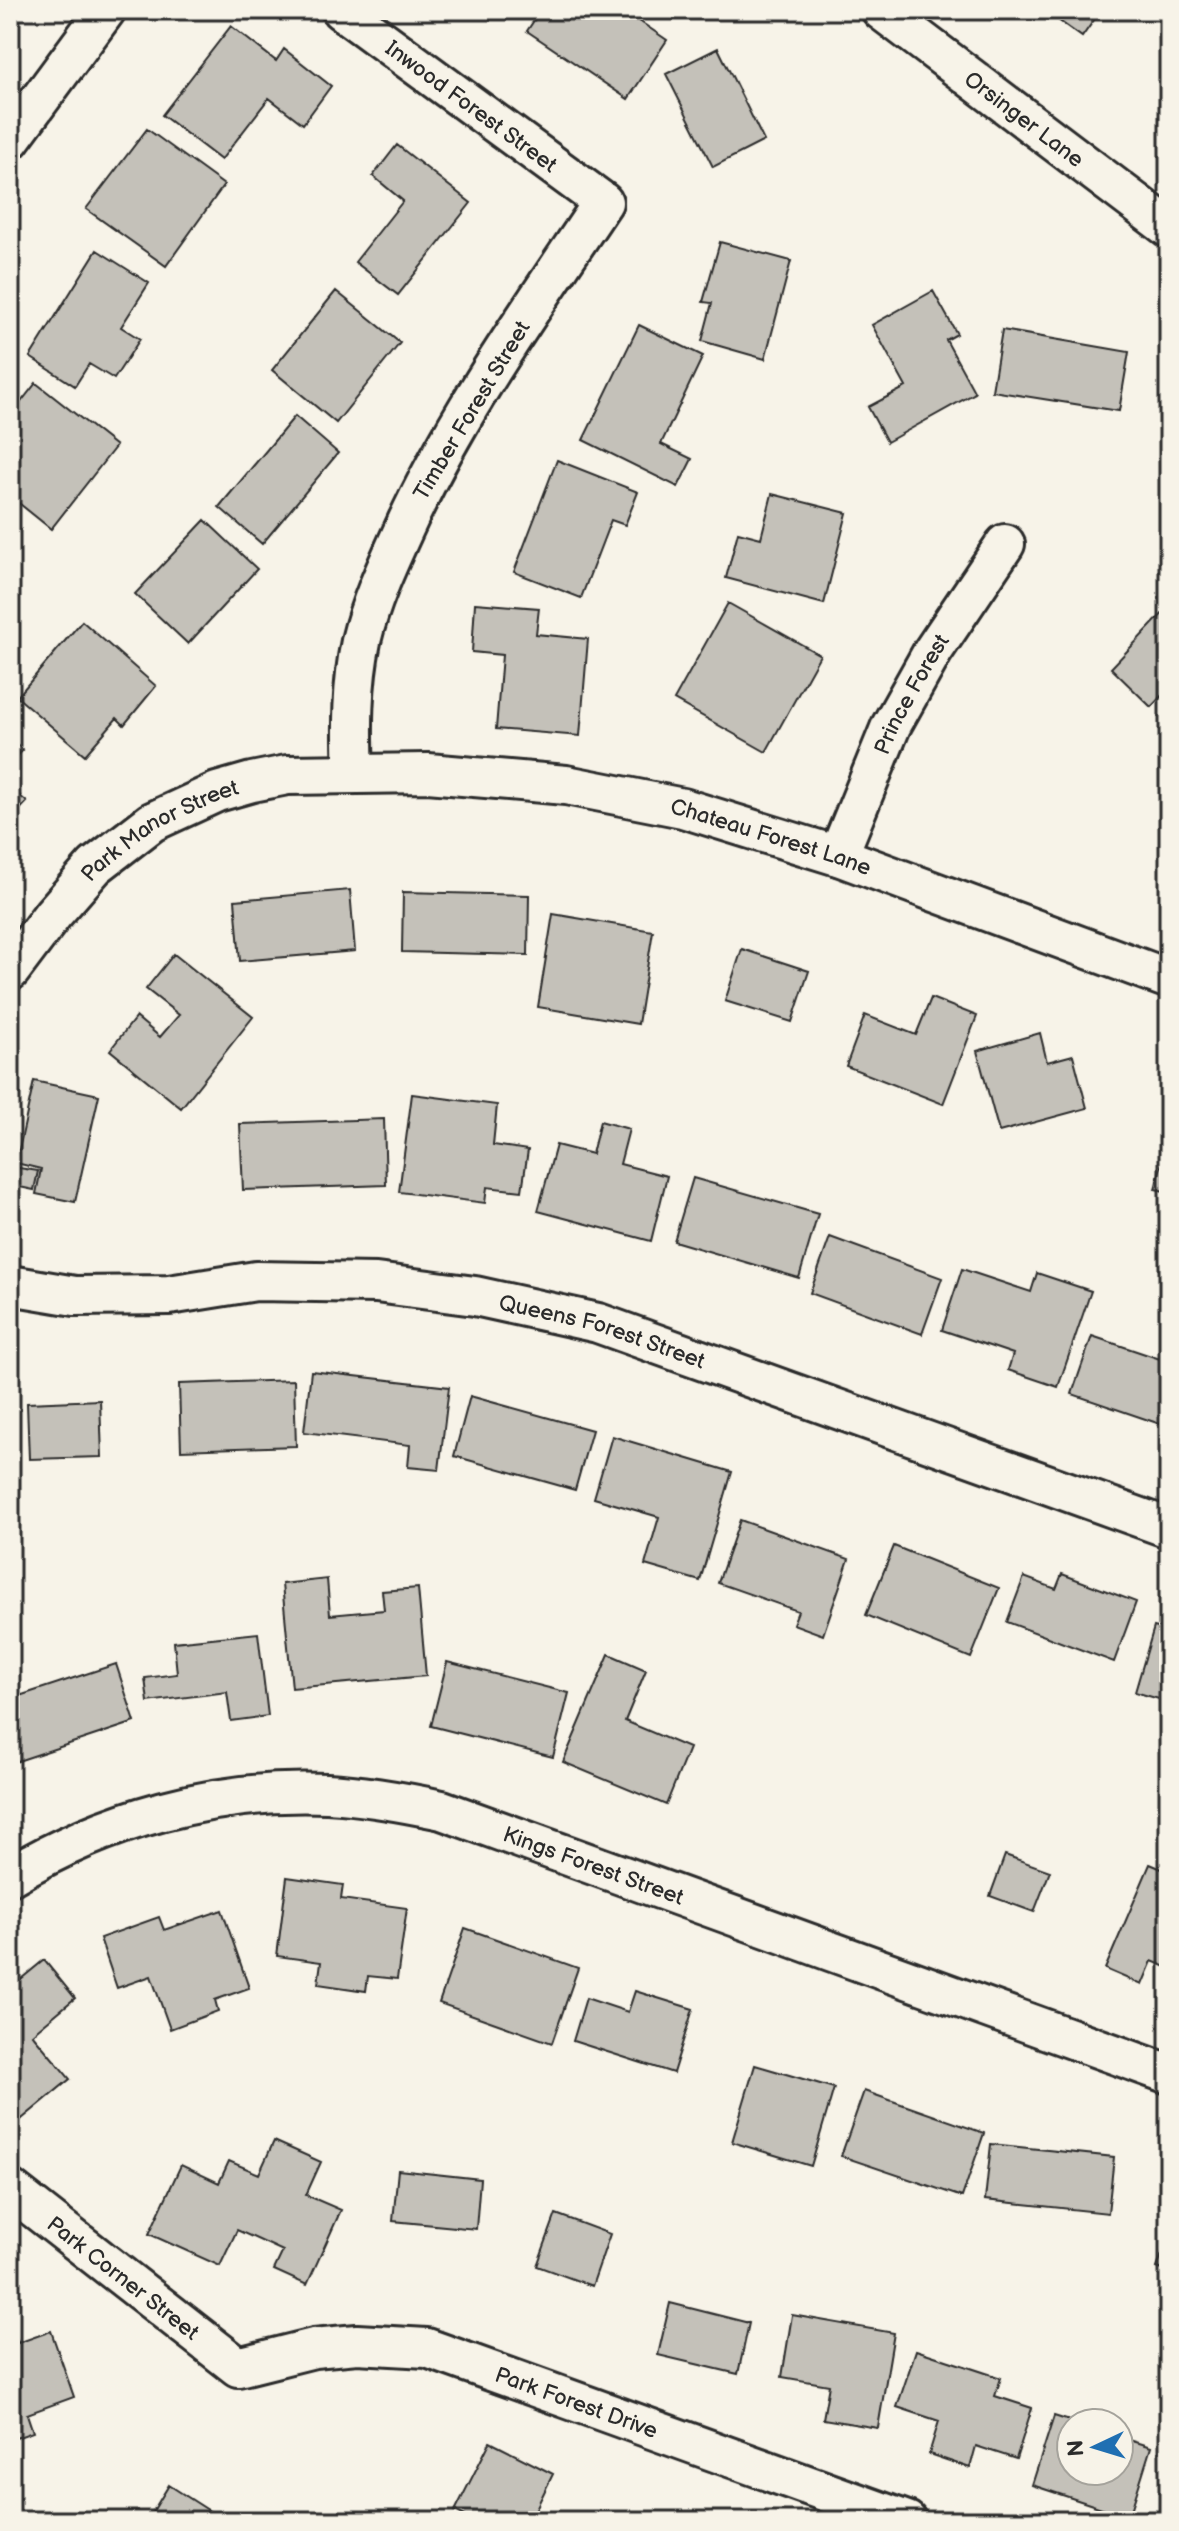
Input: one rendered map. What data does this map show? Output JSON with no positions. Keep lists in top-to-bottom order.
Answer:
{
  "streets": {
    "street": [
      "Inwood Forest Street",
      "Orsinger Lane",
      "Timber Forest Street",
      "Prince Forest",
      "Park Manor Street",
      "Chateau Forest Lane",
      "Queens Forest Street",
      "Kings Forest Street",
      "Park Corner Street",
      "Park Forest Drive"
    ]
  },
  "crossings": [
    ["Inwood Forest Street", "Timber Forest Street"],
    ["Timber Forest Street", "Park Manor Street"],
    ["Timber Forest Street", "Chateau Forest Lane"],
    ["Prince Forest", "Chateau Forest Lane"],
    ["Park Manor Street", "Chateau Forest Lane"],
    ["Park Corner Street", "Park Forest Drive"]
  ],
  "north": "left"
}
